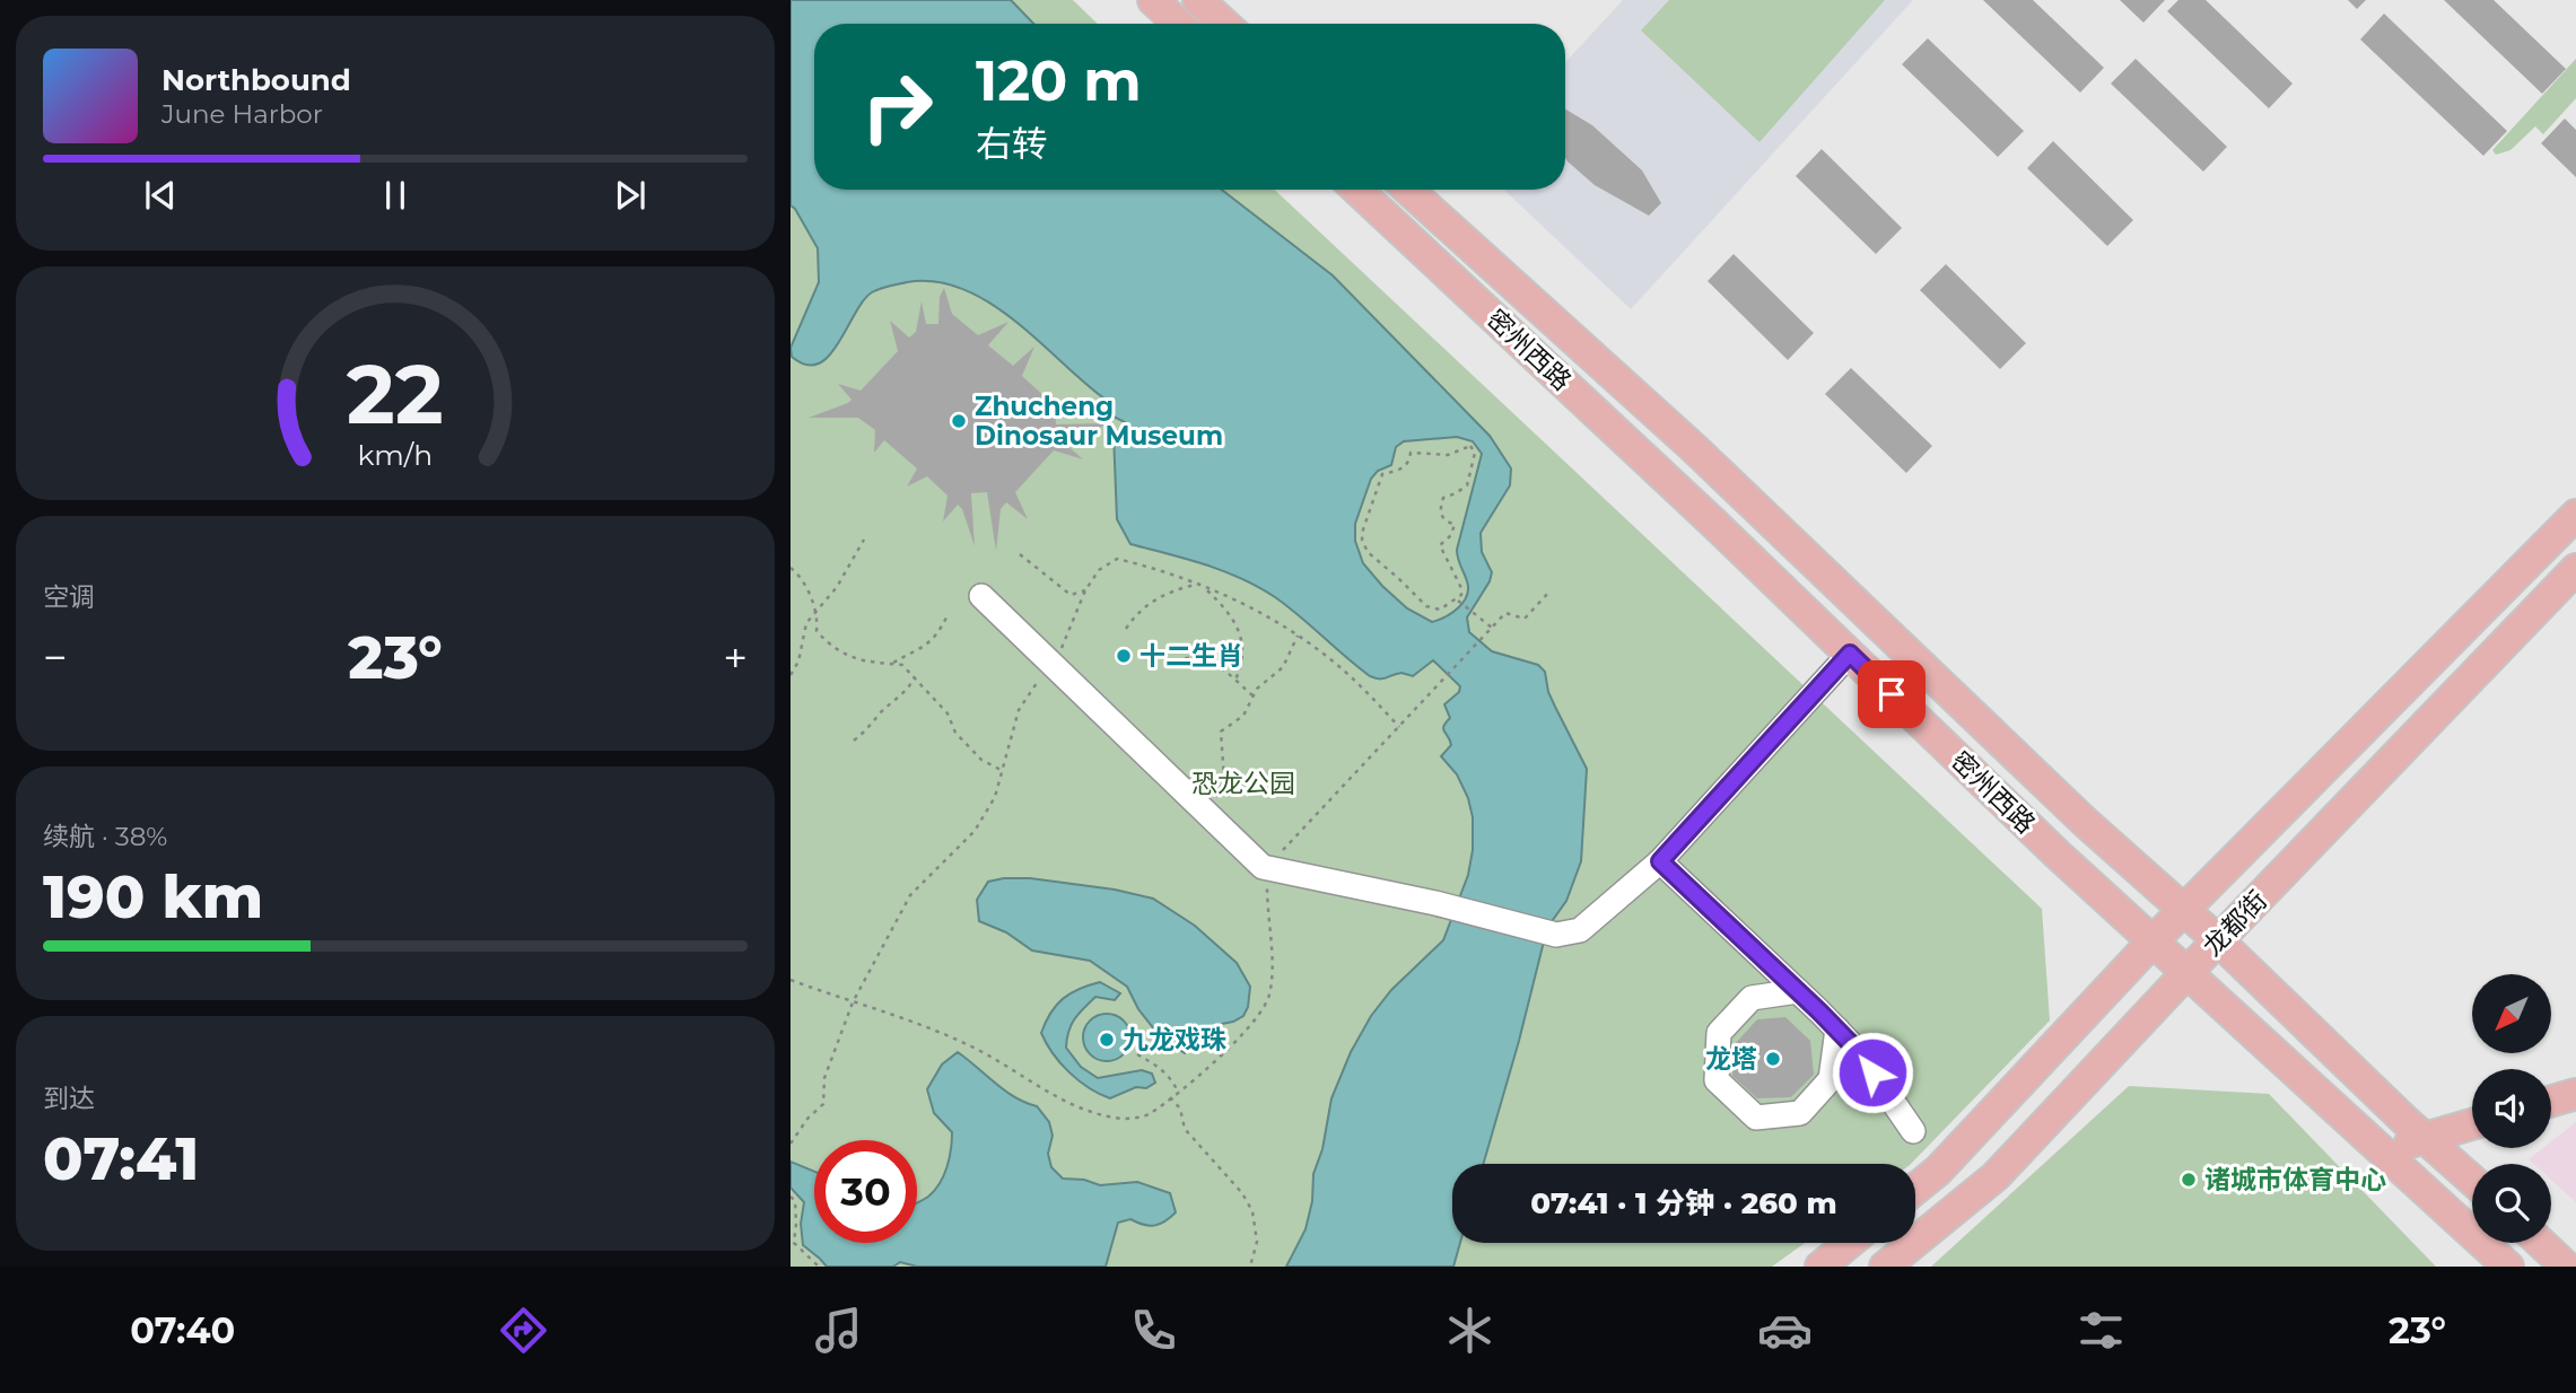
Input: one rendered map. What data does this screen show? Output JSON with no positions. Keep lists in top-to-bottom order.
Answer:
{
  "streets": {
    "main road": ["密州西路", "龙都街"]
  },
  "crossings": [
    ["密州西路", "龙都街"]
  ],
  "parks": ["恐龙公园"],
  "places": [
    "Zhucheng Dinosaur Museum",
    "十二生肖",
    "九龙戏珠",
    "龙塔",
    "诸城市体育中心"
  ],
  "north": "bottom left",
  "page": {
    "turn": ["120 m", "右转"],
    "song": ["Northbound", "June Harbor"],
    "tile": [
      "空调",
      ["续航 · 38%", "190 km"],
      ["到达", "07:41"]
    ],
    "heat": ["−", "23°", "+"],
    "limit": "30",
    "trip": "07:41 · 1 分钟 · 260 m",
    "tabs": ["07:40", "23°"],
    "gauge": ["22", "km/h"]
  }
}
